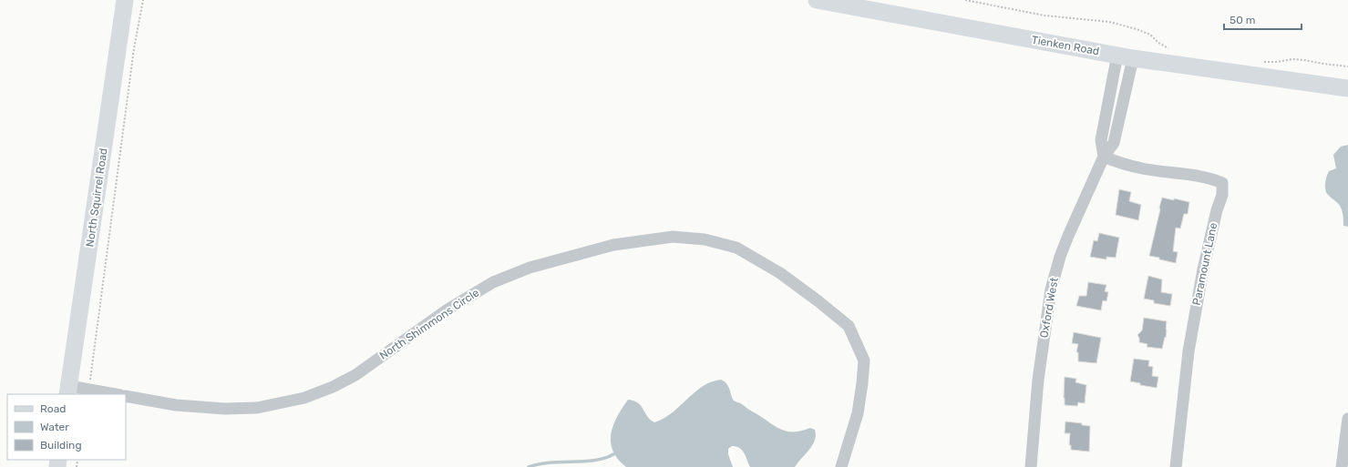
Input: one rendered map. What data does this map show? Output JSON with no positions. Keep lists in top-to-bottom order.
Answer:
{
  "streets": {
    "street": [
      "Tienken Road",
      "North Squirrel Road",
      "Paramount Lane",
      "Oxford West",
      "North Shimmons Circle"
    ]
  },
  "crossings": [
    ["Tienken Road", "Oxford West"],
    ["Paramount Lane", "Oxford West"]
  ],
  "legend": ["Road", "Water", "Building"],
  "scale_bar": "50 m"
}
